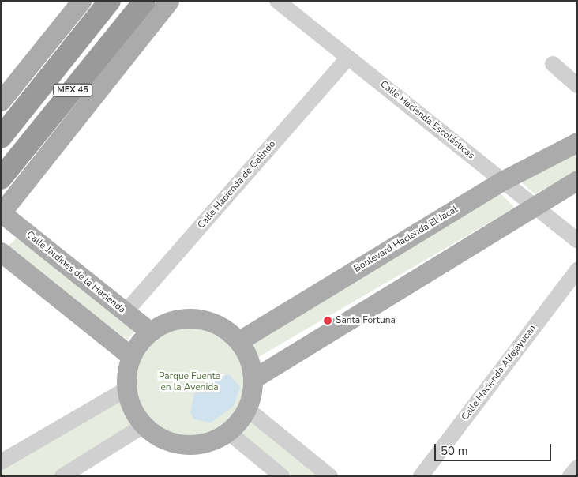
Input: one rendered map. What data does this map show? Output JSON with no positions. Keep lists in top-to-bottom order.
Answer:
{
  "streets": {
    "highway": ["MEX 45"],
    "main road": ["Boulevard Hacienda El Jacal", "Calle Jardines de la Hacienda"],
    "street": ["Calle Hacienda Escolásticas", "Calle Hacienda de Galindo", "Calle Hacienda Alfajayucan"]
  },
  "crossings": [
    ["Calle Hacienda Escolásticas", "Calle Hacienda de Galindo"],
    ["Calle Hacienda Escolásticas", "Boulevard Hacienda El Jacal"],
    ["Calle Hacienda de Galindo", "Calle Jardines de la Hacienda"],
    ["Boulevard Hacienda El Jacal", "Calle Jardines de la Hacienda"]
  ],
  "parks": ["Parque Fuente en la Avenida"],
  "places": ["Santa Fortuna"],
  "scale_bar": "50 m"
}
